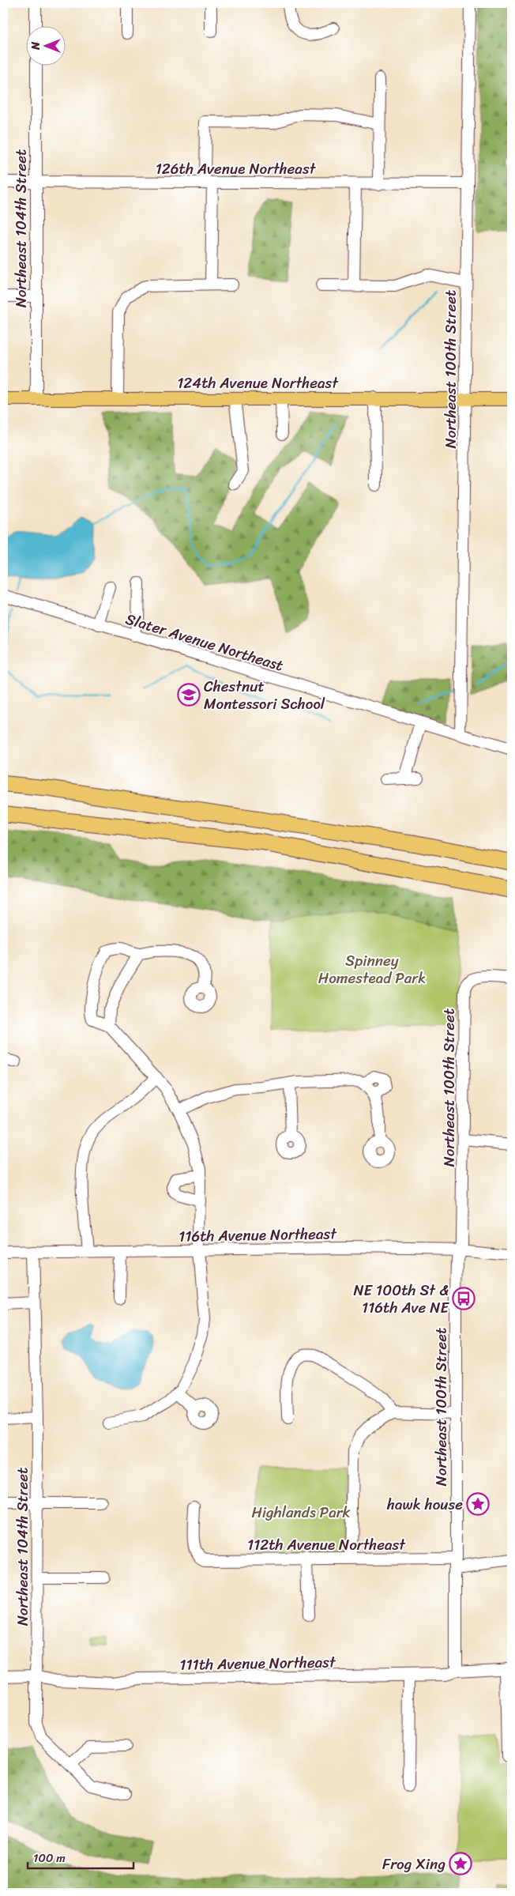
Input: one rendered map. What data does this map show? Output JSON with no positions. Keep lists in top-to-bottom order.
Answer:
{
  "streets": {
    "main road": ["124th Avenue Northeast"],
    "street": [
      "126th Avenue Northeast",
      "Northeast 104th Street",
      "Northeast 100th Street",
      "Slater Avenue Northeast",
      "116th Avenue Northeast",
      "112th Avenue Northeast",
      "111th Avenue Northeast"
    ]
  },
  "crossings": [
    ["126th Avenue Northeast", "Northeast 104th Street"],
    ["126th Avenue Northeast", "Northeast 100th Street"],
    ["Northeast 104th Street", "124th Avenue Northeast"],
    ["Northeast 104th Street", "116th Avenue Northeast"],
    ["Northeast 104th Street", "111th Avenue Northeast"],
    ["Northeast 100th Street", "124th Avenue Northeast"],
    ["Northeast 100th Street", "Slater Avenue Northeast"],
    ["Northeast 100th Street", "116th Avenue Northeast"],
    ["Northeast 100th Street", "112th Avenue Northeast"],
    ["Northeast 100th Street", "111th Avenue Northeast"]
  ],
  "parks": ["Spinney Homestead Park", "Highlands Park"],
  "places": {
    "school or university": ["Chestnut Montessori School"],
    "bus stop": ["NE 100th St & 116th Ave NE"],
    "place": ["hawk house", "Frog Xing"]
  },
  "scale_bar": "100 m",
  "north": "left"
}
